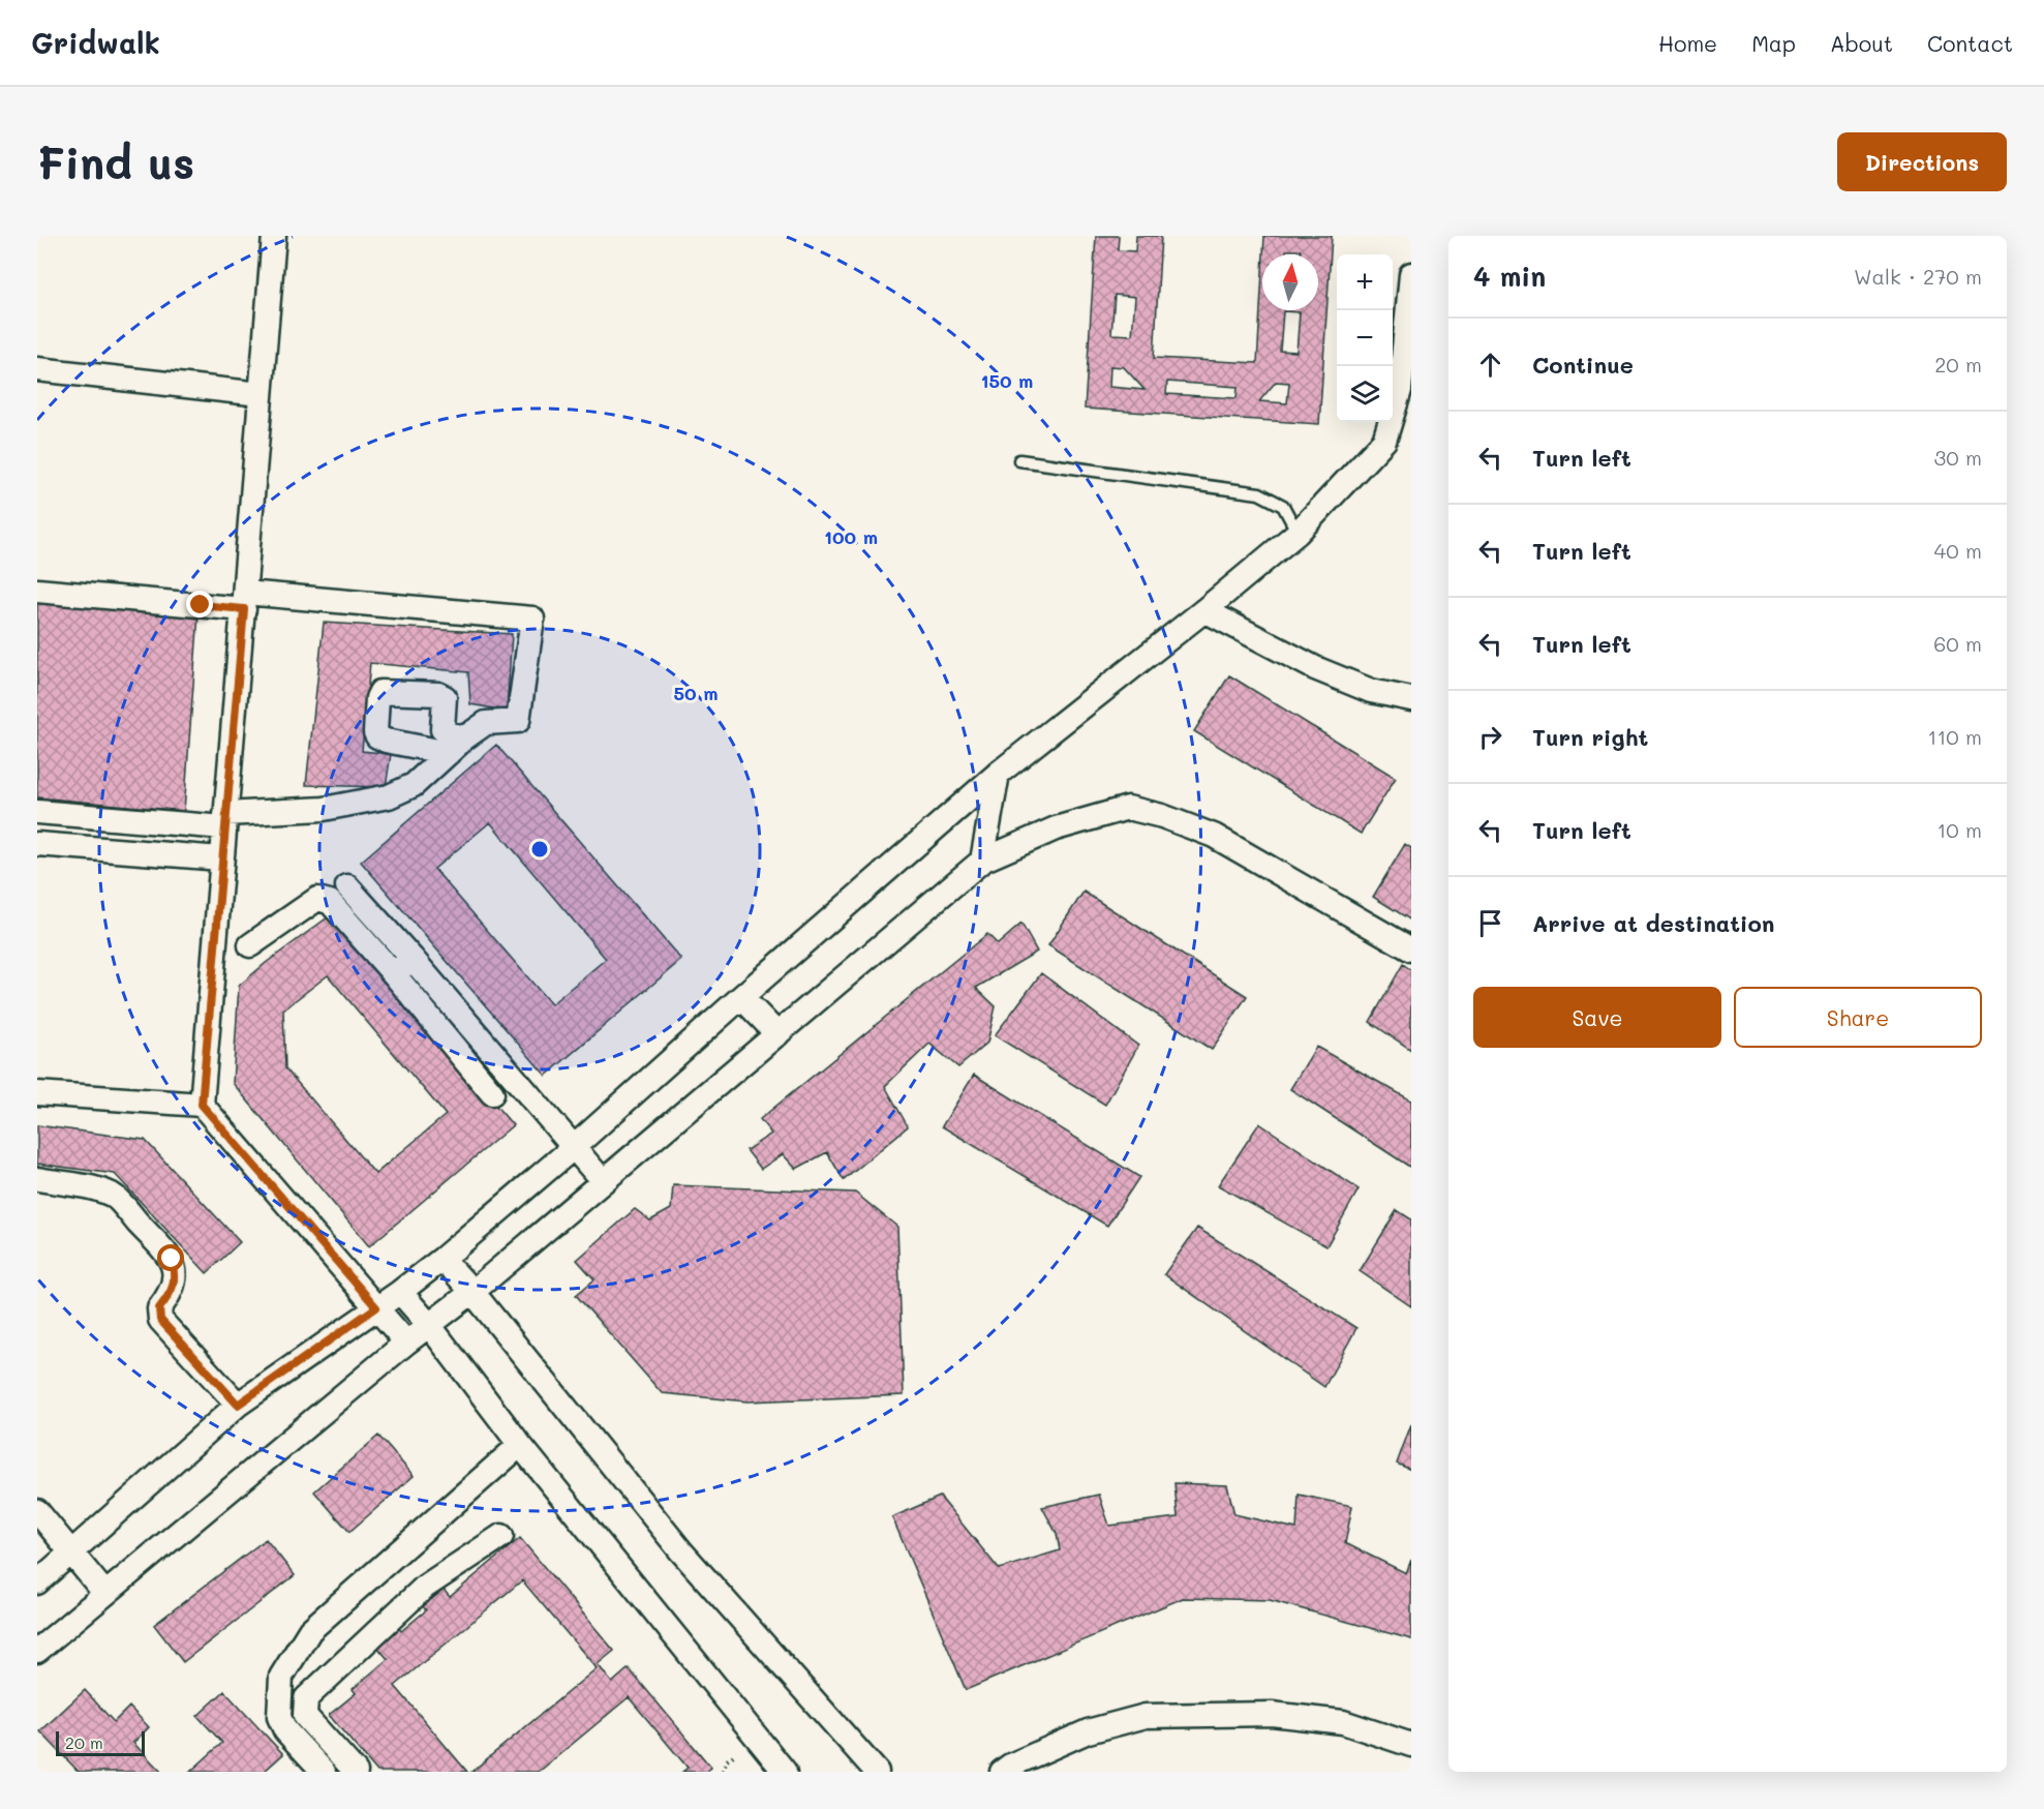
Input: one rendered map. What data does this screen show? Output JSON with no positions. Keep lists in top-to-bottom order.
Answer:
{
  "scale_bar": "20 m",
  "north": "top",
  "page": {
    "header": "Gridwalk",
    "nav": [
      "Home",
      "Map",
      "About",
      "Contact"
    ],
    "buttons": [
      "Directions",
      ["Save", "Share"]
    ],
    "title": "Find us",
    "heading": ["4 min", "Walk · 270 m"],
    "map_buttons": ["+", "−"],
    "list": [
      ["Continue", "20 m"],
      ["Turn left", "30 m"],
      ["Turn left", "40 m"],
      ["Turn left", "60 m"],
      ["Turn right", "110 m"],
      ["Turn left", "10 m"],
      "Arrive at destination"
    ],
    "scale": "20 m"
  },
  "rings": ["150 m", "100 m", "50 m"]
}
